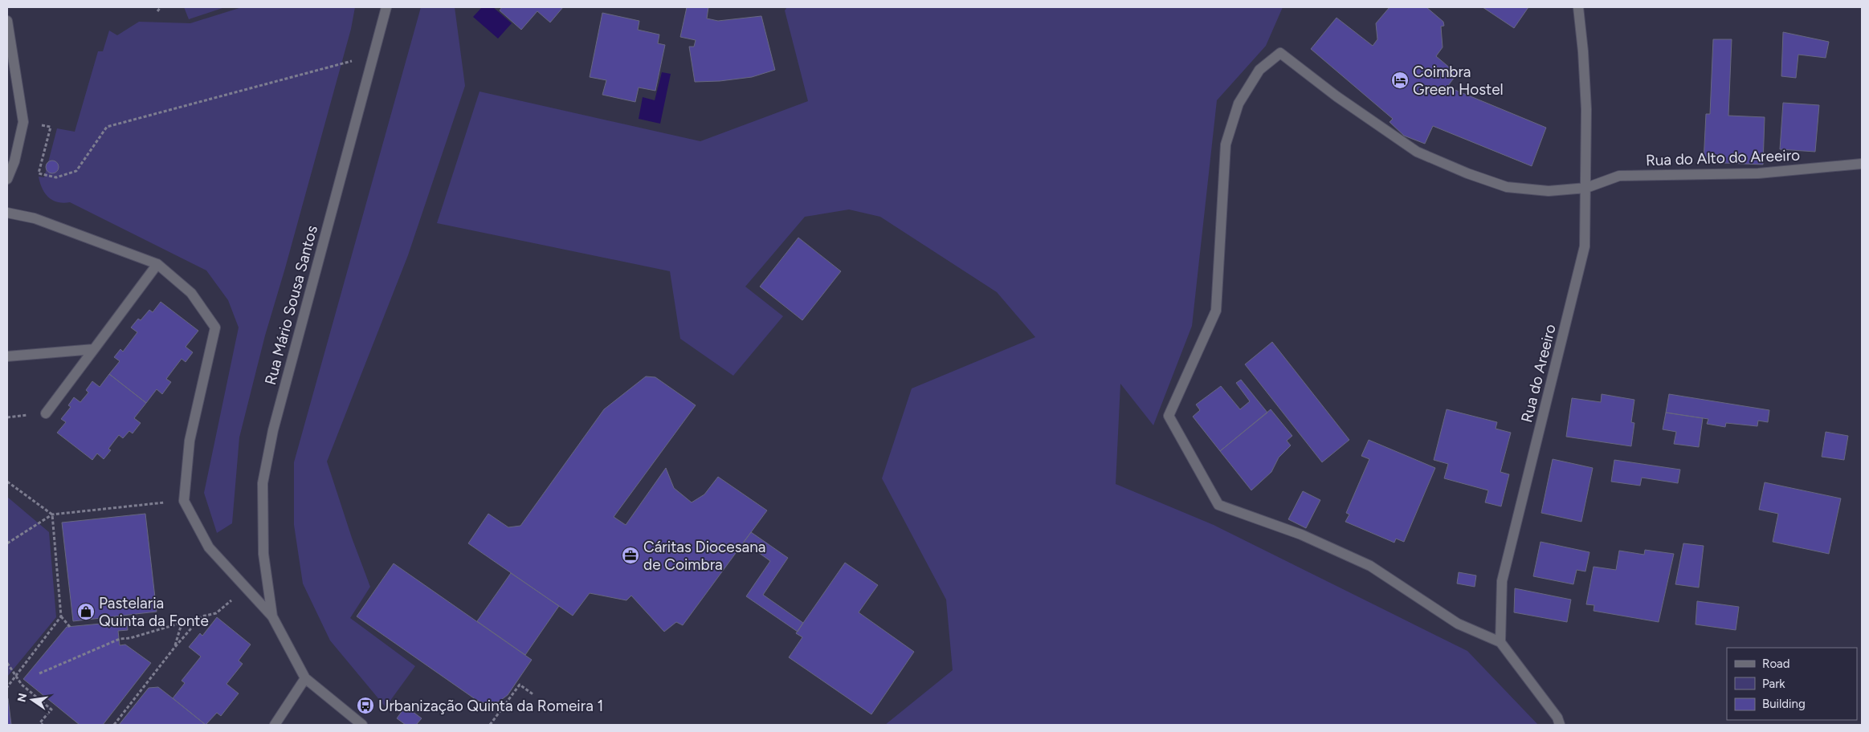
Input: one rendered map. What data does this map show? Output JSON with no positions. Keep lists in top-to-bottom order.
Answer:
{
  "streets": {
    "street": ["Rua do Alto do Areeiro", "Rua Mário Sousa Santos", "Rua do Areeiro"]
  },
  "crossings": [
    ["Rua do Alto do Areeiro", "Rua do Areeiro"]
  ],
  "places": {
    "hotel": ["Coimbra Green Hostel"],
    "office": ["Cáritas Diocesana de Coimbra"],
    "shop": ["Pastelaria Quinta da Fonte"],
    "bus stop": ["Urbanização Quinta da Romeira 1"]
  },
  "legend": ["Road", "Park", "Building"],
  "north": "left"
}
